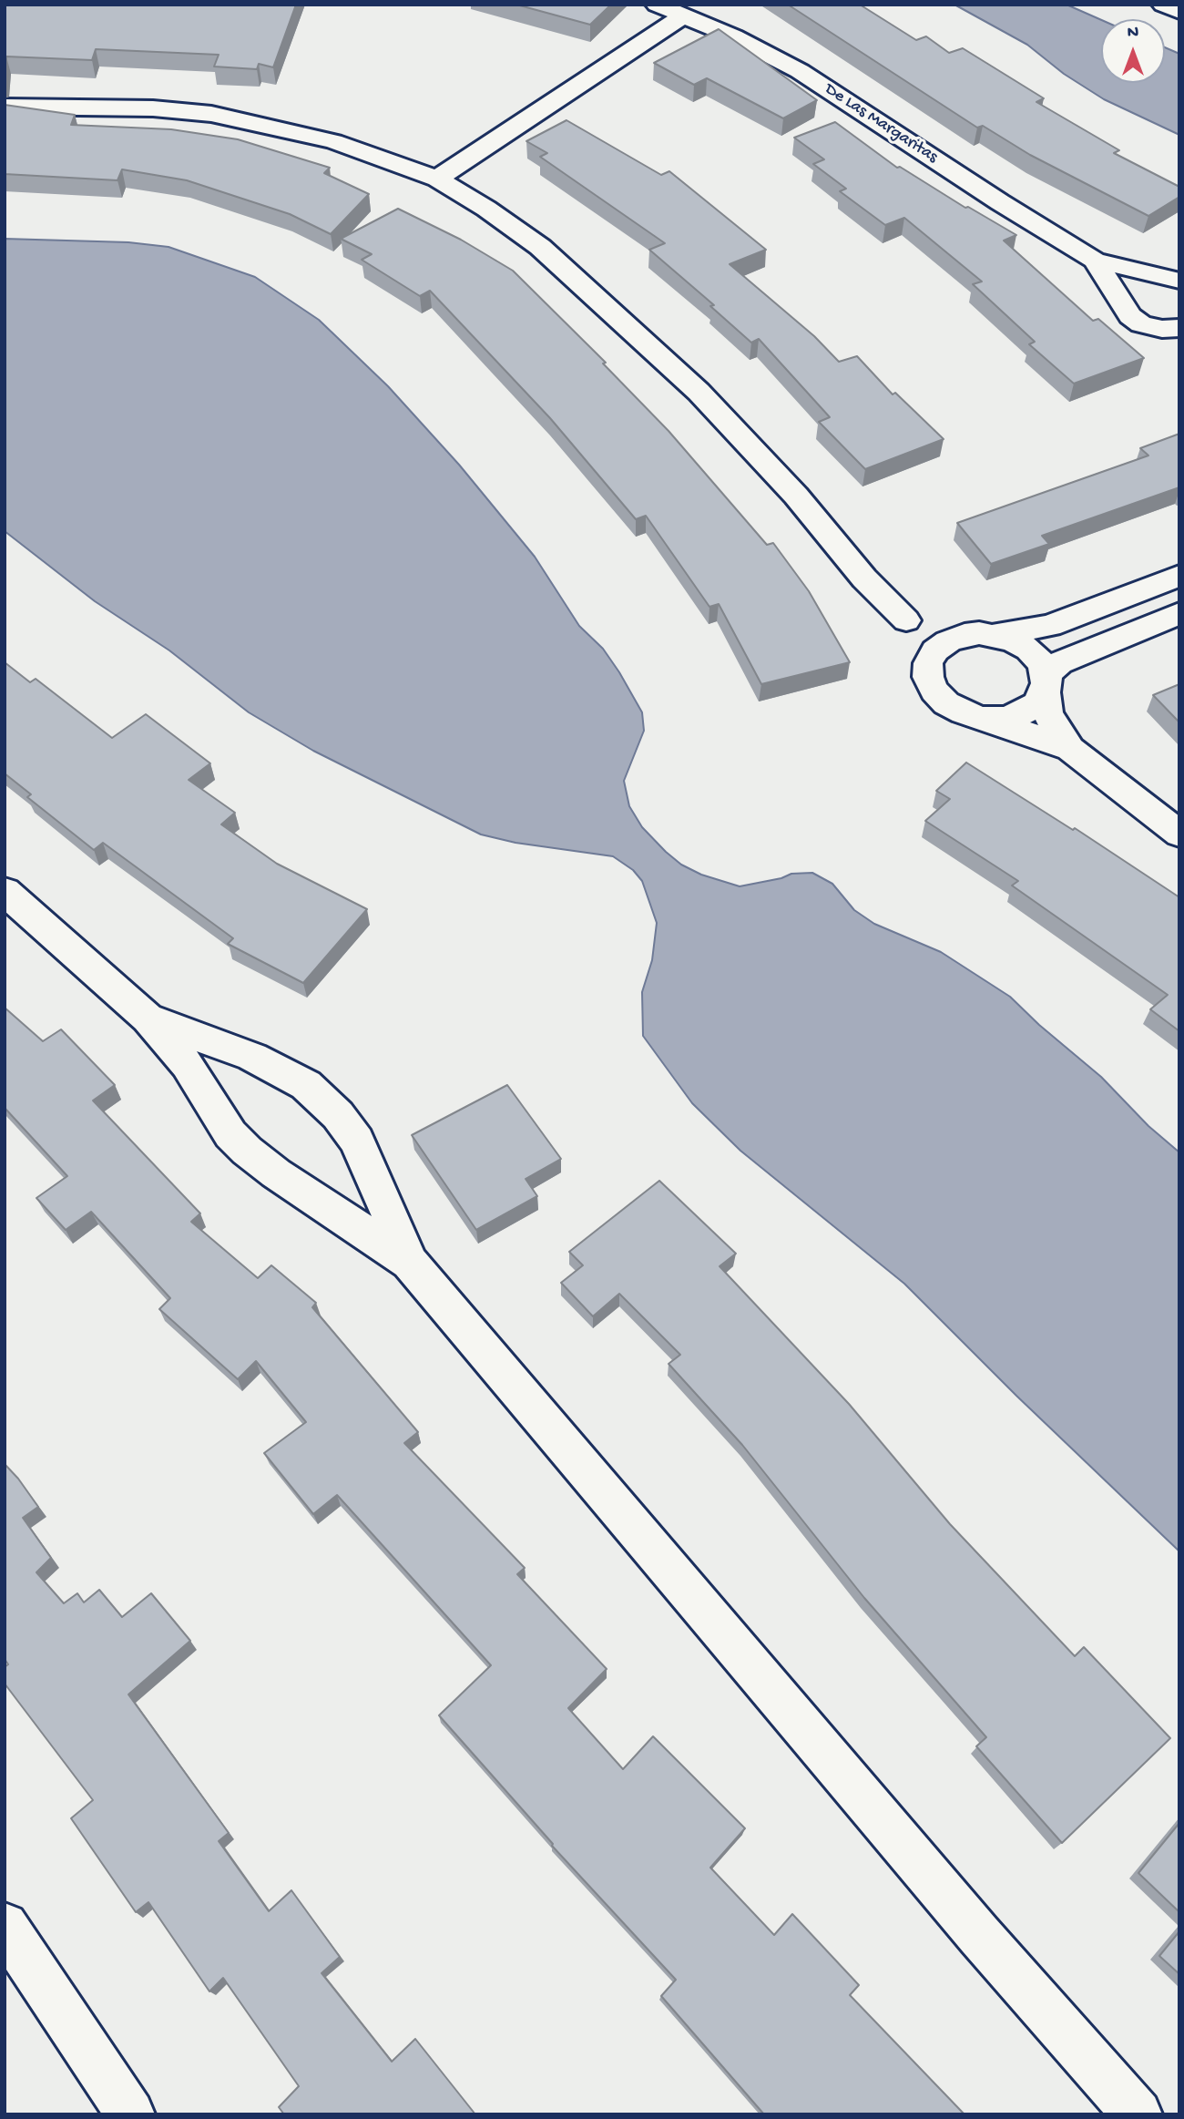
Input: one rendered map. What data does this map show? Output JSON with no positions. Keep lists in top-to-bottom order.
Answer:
{
  "streets": {
    "street": ["De Las Margaritas"]
  },
  "north": "top"
}
